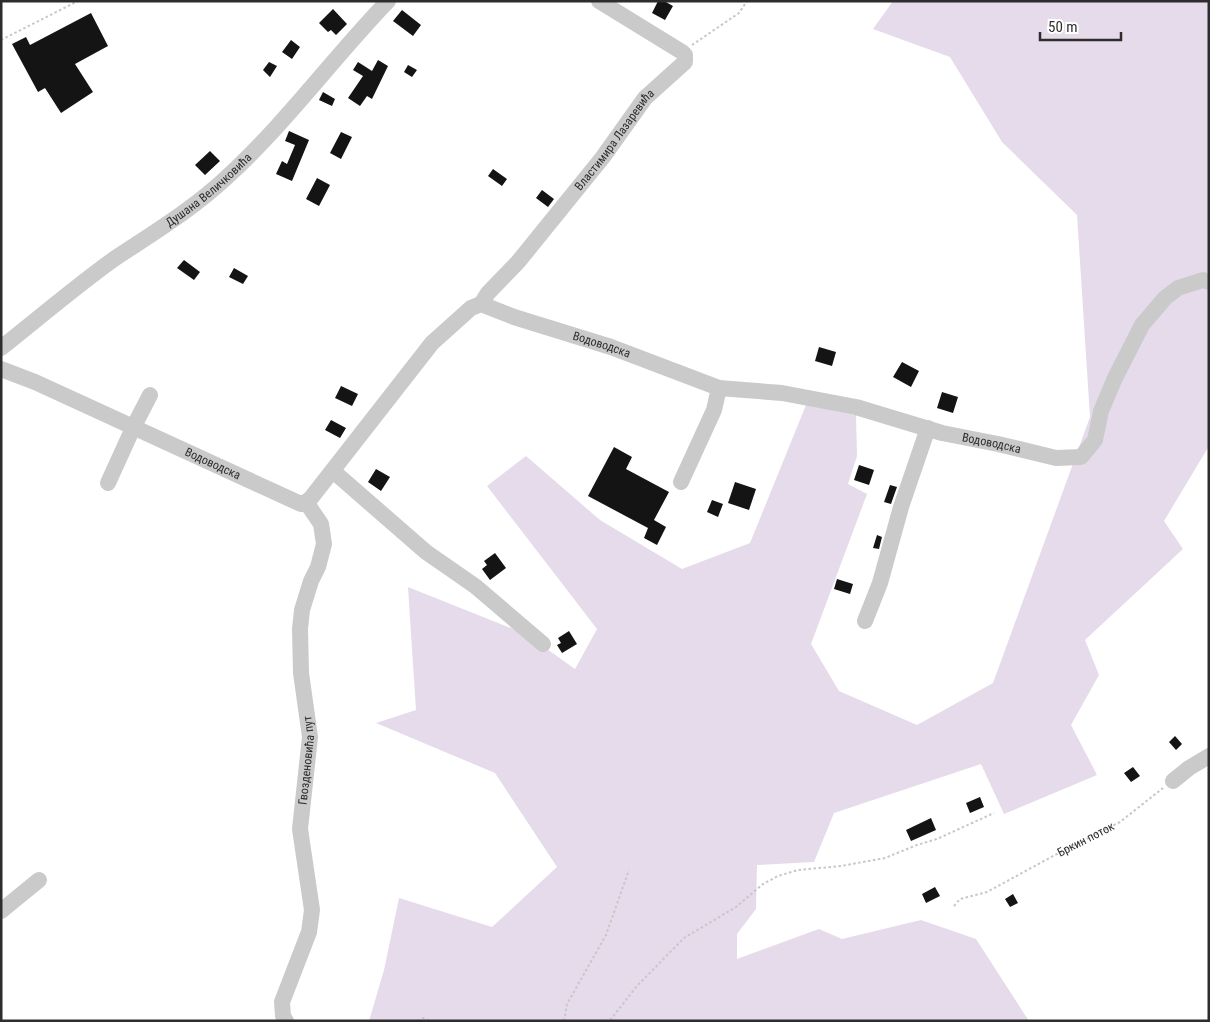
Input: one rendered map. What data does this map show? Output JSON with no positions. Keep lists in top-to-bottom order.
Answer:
{
  "streets": {
    "street": [
      "Властимира Лазаревића",
      "Душана Величковића",
      "Водоводска",
      "Гвозденовића пут"
    ],
    "path": ["Бркин поток"]
  },
  "crossings": [
    ["Властимира Лазаревића", "Водоводска"],
    ["Водоводска", "Гвозденовића пут"]
  ],
  "scale_bar": "50 m"
}
